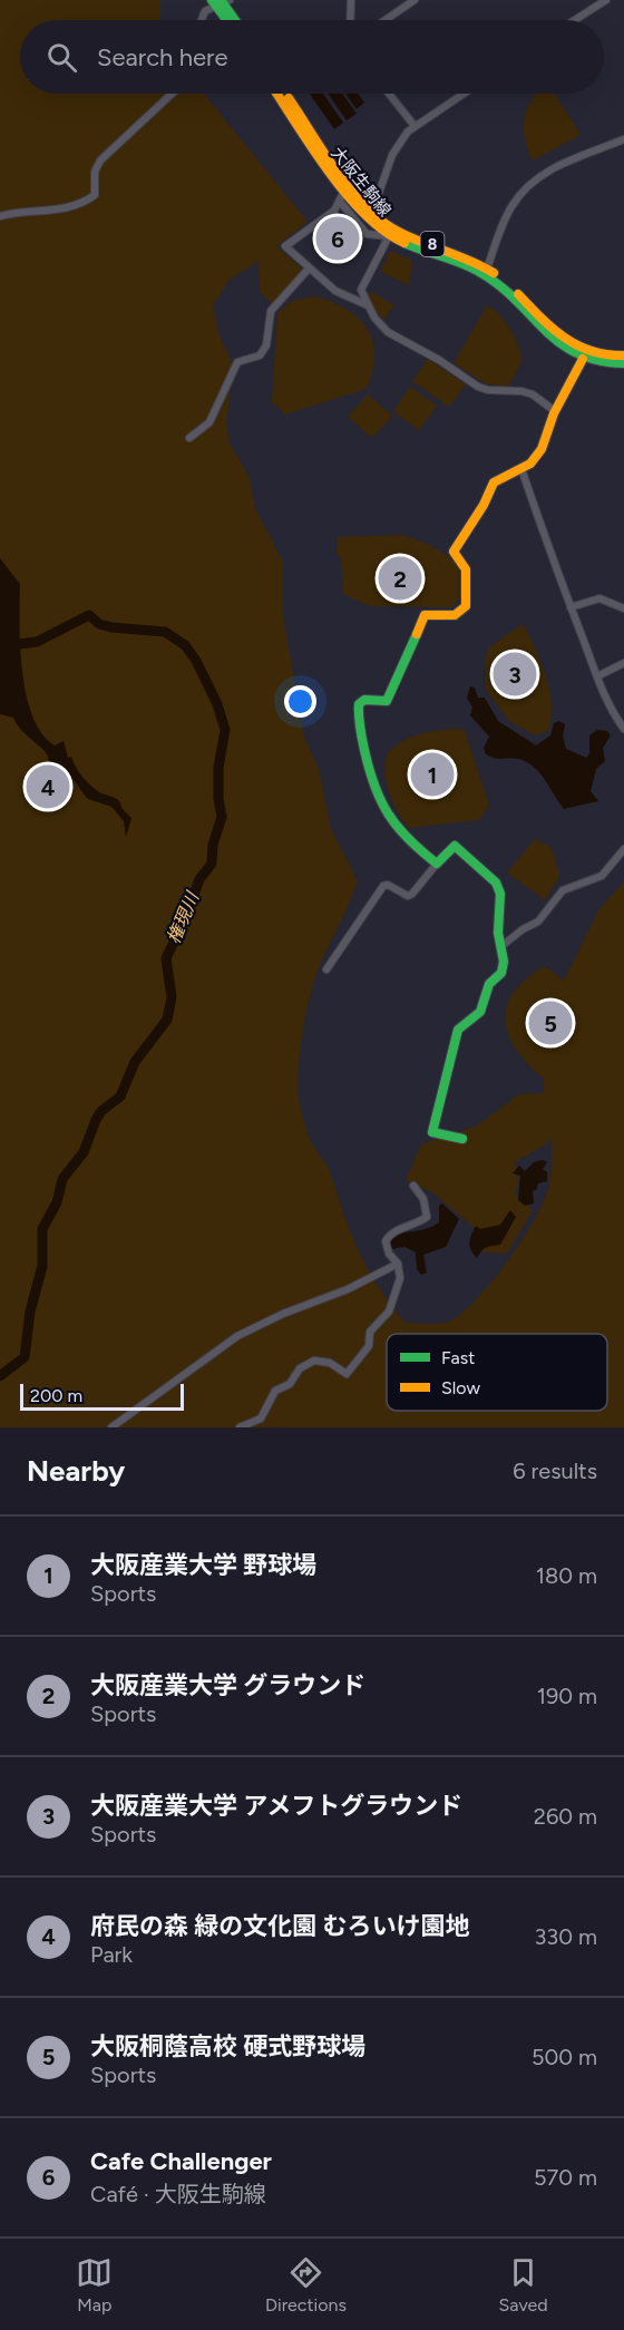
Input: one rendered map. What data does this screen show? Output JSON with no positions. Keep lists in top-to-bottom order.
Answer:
{
  "streets": {
    "street": ["大阪生駒線", "8"]
  },
  "water": ["権現川"],
  "legend": ["Fast", "Slow"],
  "scale_bar": "200 m",
  "page": {
    "search": "Search here",
    "pins": [
      "6",
      "2",
      "3",
      "1",
      "4",
      "5"
    ],
    "scale": "200 m",
    "heading": ["Nearby", "6 results"],
    "list": [
      {
        "mark": "1",
        "name": "大阪産業大学 野球場",
        "note": "Sports",
        "value": "180 m"
      },
      {
        "mark": "2",
        "name": "大阪産業大学 グラウンド",
        "note": "Sports",
        "value": "190 m"
      },
      {
        "mark": "3",
        "name": "大阪産業大学 アメフトグラウンド",
        "note": "Sports",
        "value": "260 m"
      },
      {
        "mark": "4",
        "name": "府民の森 緑の文化園 むろいけ園地",
        "note": "Park",
        "value": "330 m"
      },
      {
        "mark": "5",
        "name": "大阪桐蔭高校 硬式野球場",
        "note": "Sports",
        "value": "500 m"
      },
      {
        "mark": "6",
        "name": "Cafe Challenger",
        "note": "Café · 大阪生駒線",
        "value": "570 m"
      }
    ],
    "nav": ["Map", "Directions", "Saved"]
  }
}
